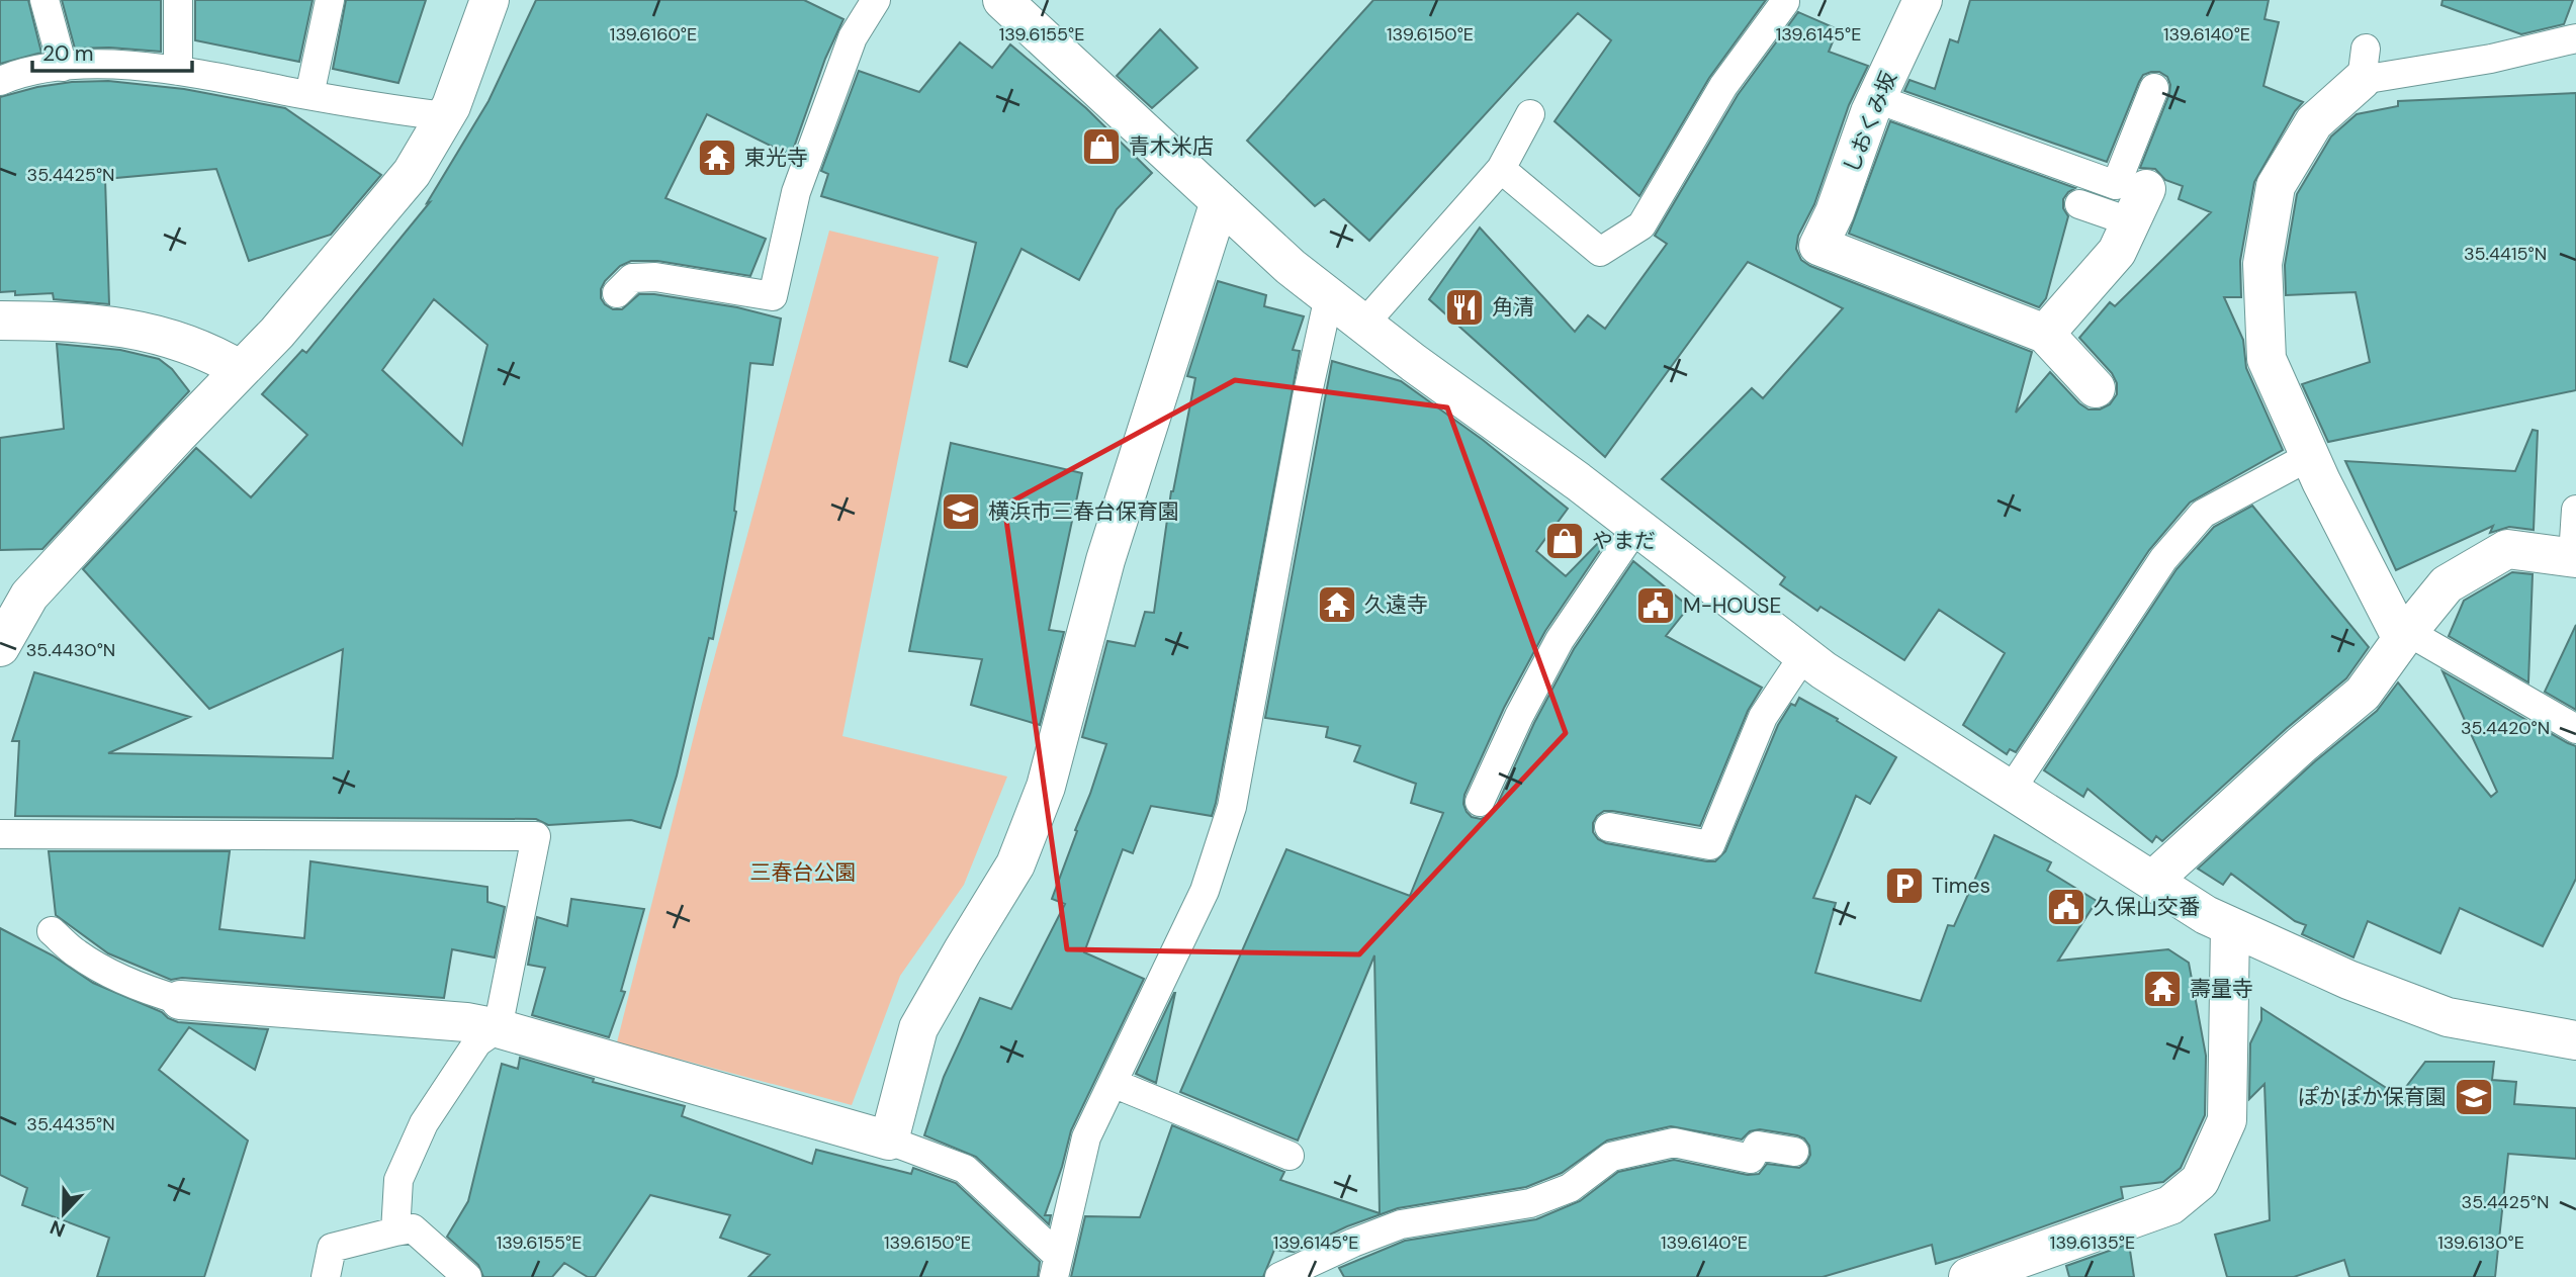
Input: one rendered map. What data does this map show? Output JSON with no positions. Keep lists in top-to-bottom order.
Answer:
{
  "streets": {
    "street": ["しおくみ坂"]
  },
  "parks": ["三春台公園"],
  "places": {
    "shop": ["青木米店", "やまだ"],
    "temple": ["東光寺", "久遠寺", "壽量寺"],
    "restaurant": ["角清"],
    "school or university": ["横浜市三春台保育園", "ぽかぽか保育園"],
    "public building": ["M-HOUSE", "久保山交番"],
    "parking": ["Times"]
  },
  "scale_bar": "20 m",
  "north": "bottom",
  "coordinates": [
    "139.6160°E",
    "139.6155°E",
    "139.6150°E",
    "139.6145°E",
    "139.6140°E",
    "35.4425°N",
    "35.4415°N",
    "35.4430°N",
    "35.4420°N",
    "35.4435°N",
    "139.6135°E",
    "139.6130°E"
  ]
}
